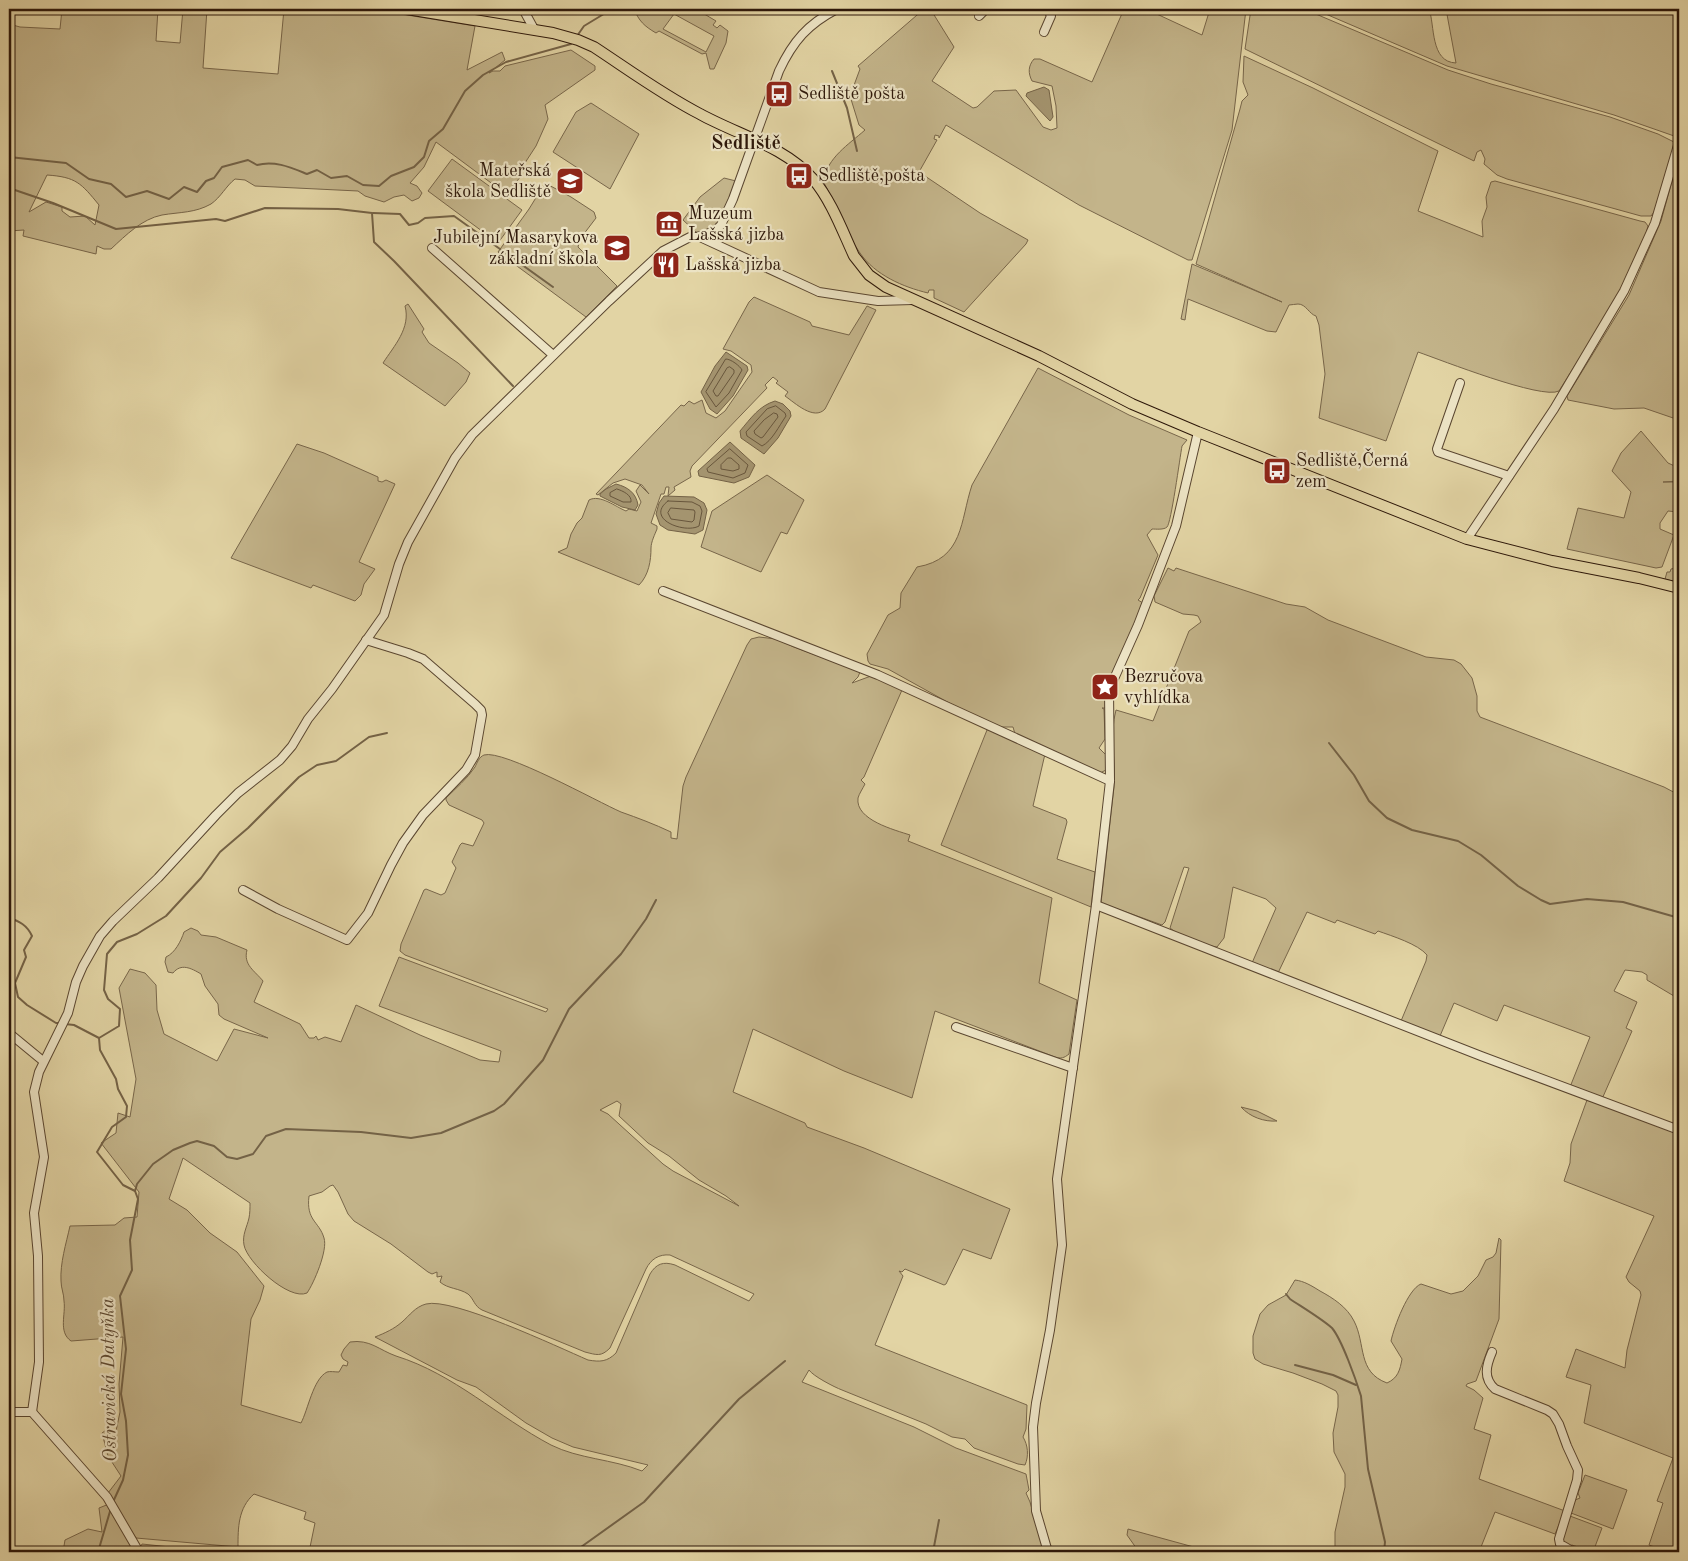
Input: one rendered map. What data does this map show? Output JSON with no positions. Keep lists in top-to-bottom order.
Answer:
{
  "districts": ["Sedliště"],
  "water": ["Ostravická Datyňka"],
  "places": {
    "bus stop": ["Sedliště pošta", "Sedliště,pošta", "Sedliště,Černá zem"],
    "school or university": ["Mateřská škola Sedliště", "Jubilejní Masarykova základní škola"],
    "museum": ["Muzeum Lašská jizba"],
    "restaurant": ["Lašská jizba"],
    "place": ["Bezručova vyhlídka"]
  }
}
